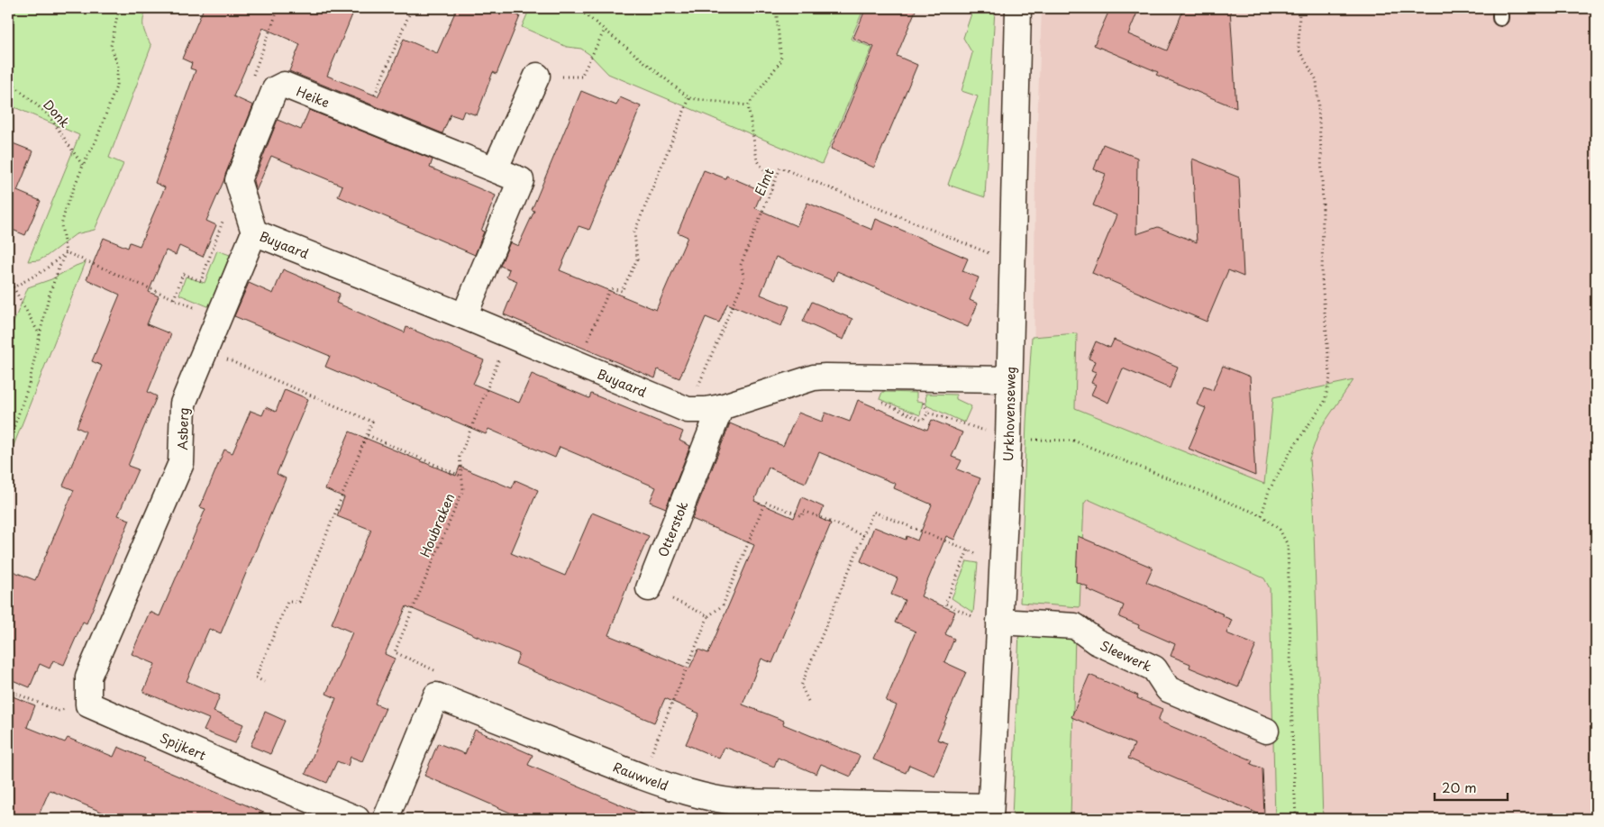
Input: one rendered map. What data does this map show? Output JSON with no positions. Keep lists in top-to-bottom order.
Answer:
{
  "streets": {
    "street": [
      "Heike",
      "Buyaard",
      "Urkhovenseweg",
      "Asberg",
      "Otterstok",
      "Sleewerk",
      "Spijkert",
      "Rauwveld"
    ],
    "path": ["Donk", "Elmt", "Houbraken"]
  },
  "crossings": [
    ["Heike", "Buyaard"],
    ["Elmt", "Buyaard"],
    ["Elmt", "Urkhovenseweg"],
    ["Buyaard", "Urkhovenseweg"],
    ["Buyaard", "Asberg"],
    ["Buyaard", "Houbraken"],
    ["Buyaard", "Otterstok"],
    ["Urkhovenseweg", "Sleewerk"],
    ["Urkhovenseweg", "Rauwveld"],
    ["Asberg", "Spijkert"],
    ["Houbraken", "Rauwveld"]
  ],
  "scale_bar": "20 m"
}
